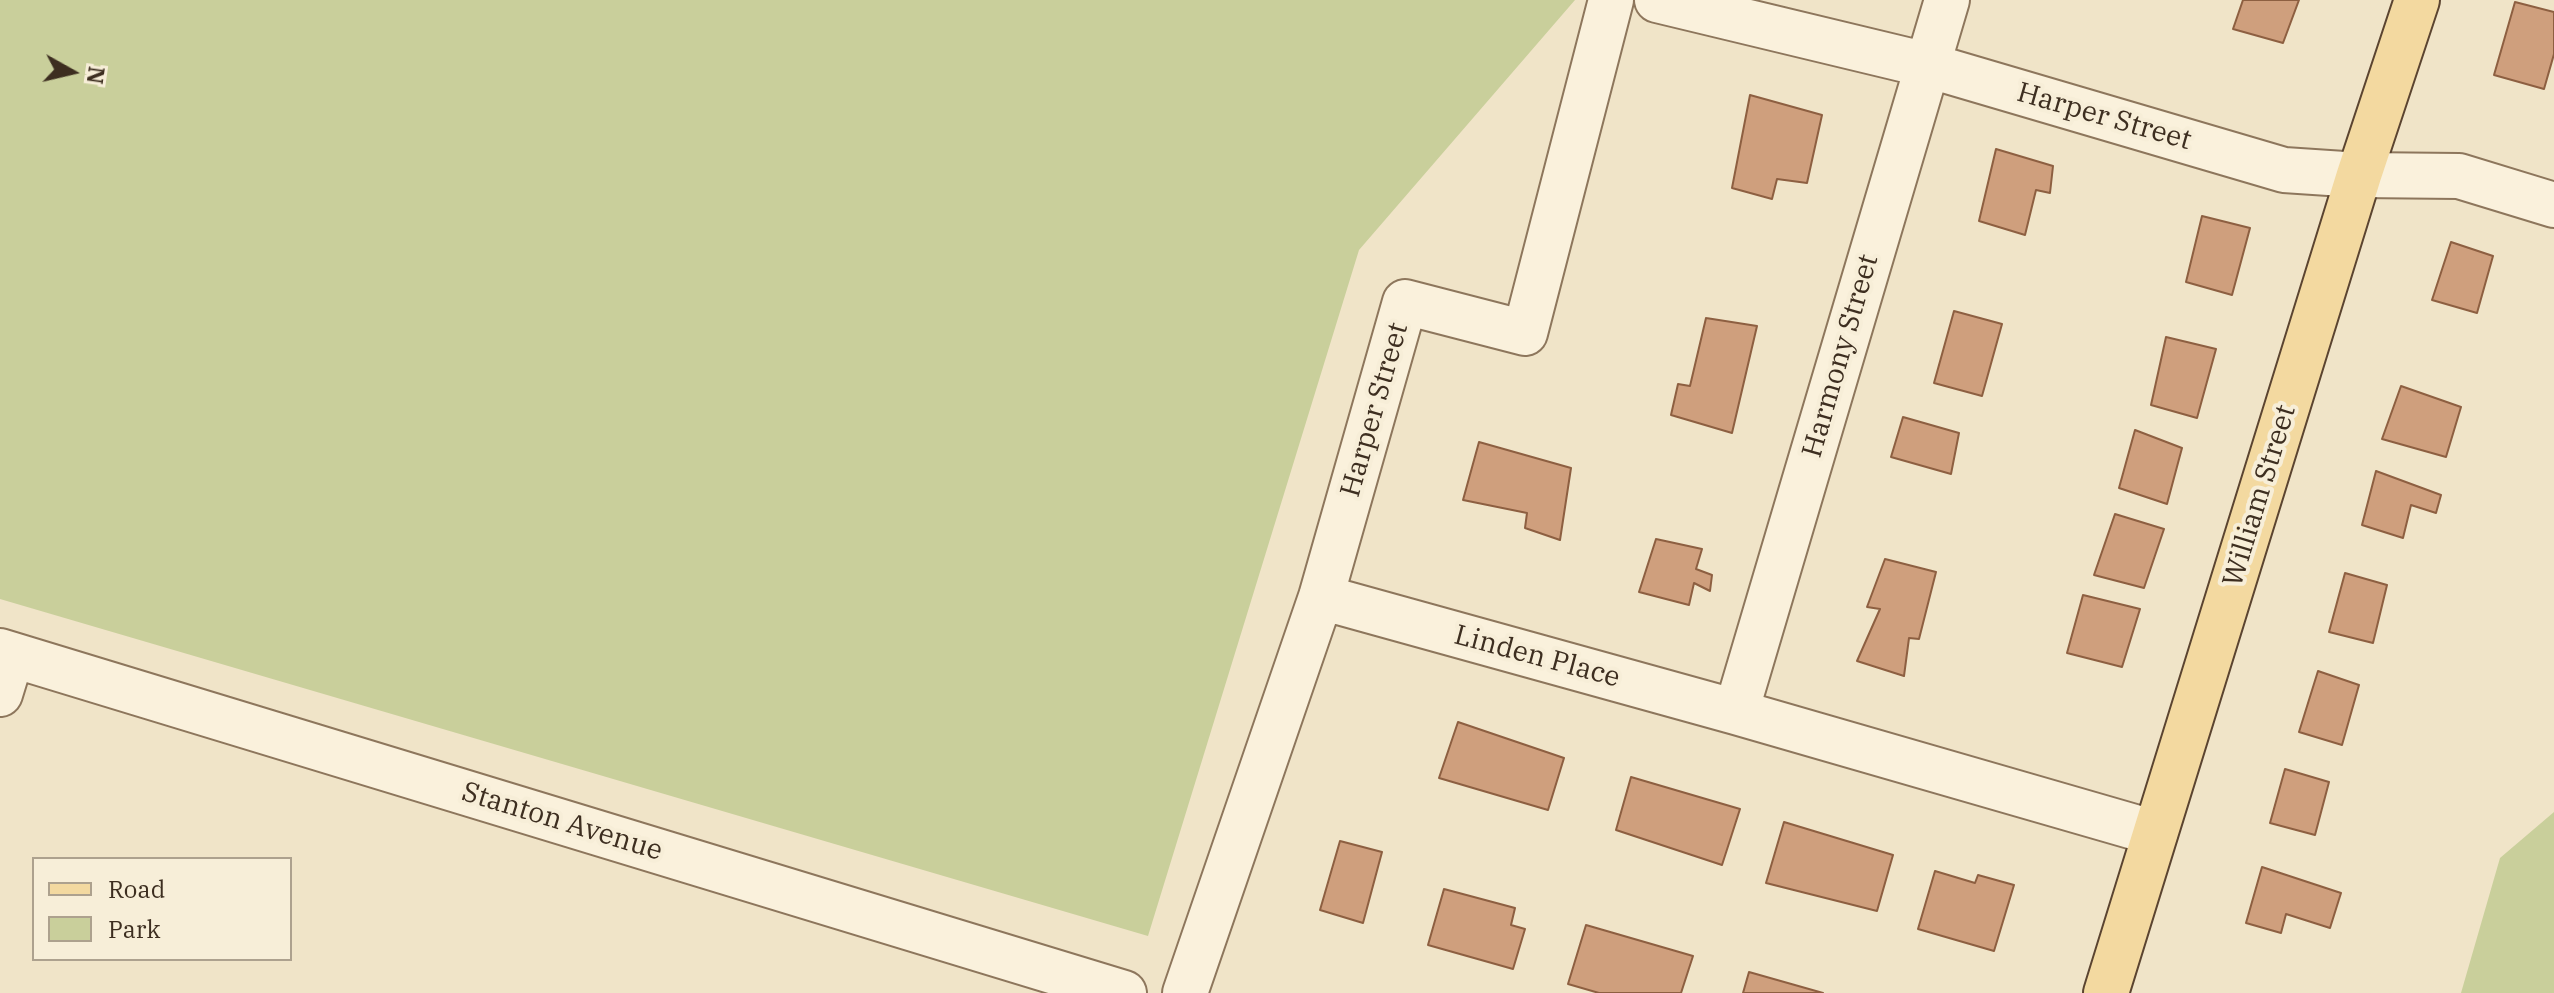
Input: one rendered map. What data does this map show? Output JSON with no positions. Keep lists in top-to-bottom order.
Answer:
{
  "streets": {
    "main road": ["William Street"],
    "street": [
      "Harper Street",
      "Harmony Street",
      "Linden Place",
      "Stanton Avenue"
    ]
  },
  "crossings": [
    ["Harper Street", "Harmony Street"],
    ["Harper Street", "William Street"],
    ["Harper Street", "Linden Place"],
    ["Harmony Street", "Linden Place"],
    ["William Street", "Linden Place"]
  ],
  "legend": ["Road", "Park"],
  "north": "right"
}
